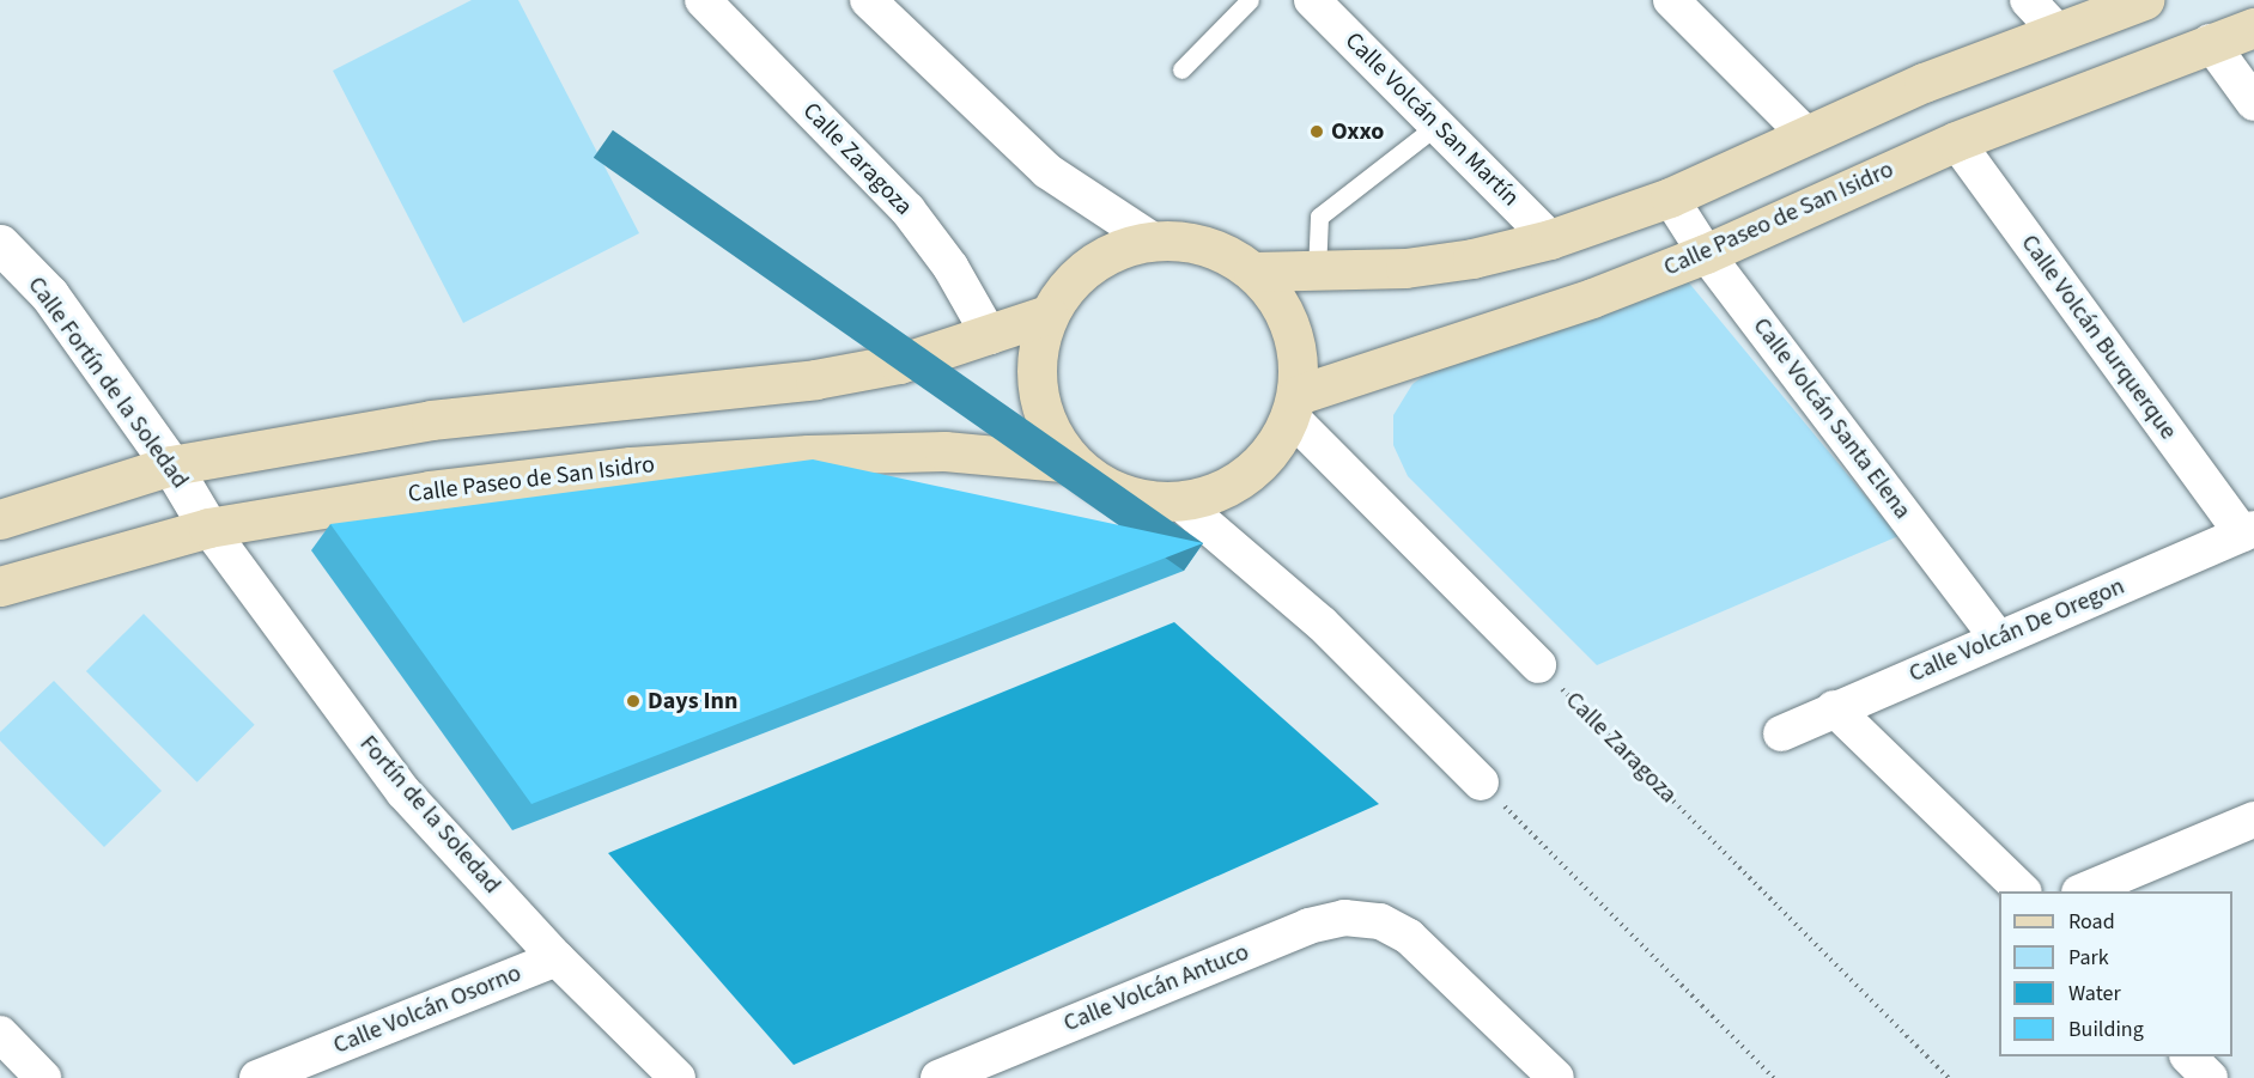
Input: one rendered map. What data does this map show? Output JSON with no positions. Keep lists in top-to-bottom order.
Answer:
{
  "streets": {
    "main road": ["Calle Paseo de San Isidro"],
    "street": [
      "Calle Volcán San Martín",
      "Calle Zaragoza",
      "Calle Volcán Burquerque",
      "Calle Fortín de la Soledad",
      "Calle Volcán Santa Elena",
      "Calle Volcán De Oregon",
      "Fortín de la Soledad",
      "Calle Volcán Antuco",
      "Calle Volcán Osorno"
    ]
  },
  "crossings": [
    ["Calle Paseo de San Isidro", "Calle Volcán Burquerque"],
    ["Calle Paseo de San Isidro", "Calle Fortín de la Soledad"],
    ["Calle Paseo de San Isidro", "Calle Volcán Santa Elena"],
    ["Calle Paseo de San Isidro", "Fortín de la Soledad"],
    ["Calle Volcán Burquerque", "Calle Volcán De Oregon"],
    ["Calle Fortín de la Soledad", "Fortín de la Soledad"],
    ["Calle Volcán Santa Elena", "Calle Volcán De Oregon"],
    ["Fortín de la Soledad", "Calle Volcán Osorno"]
  ],
  "places": ["Oxxo", "Days Inn"],
  "legend": [
    "Road",
    "Park",
    "Water",
    "Building"
  ]
}
